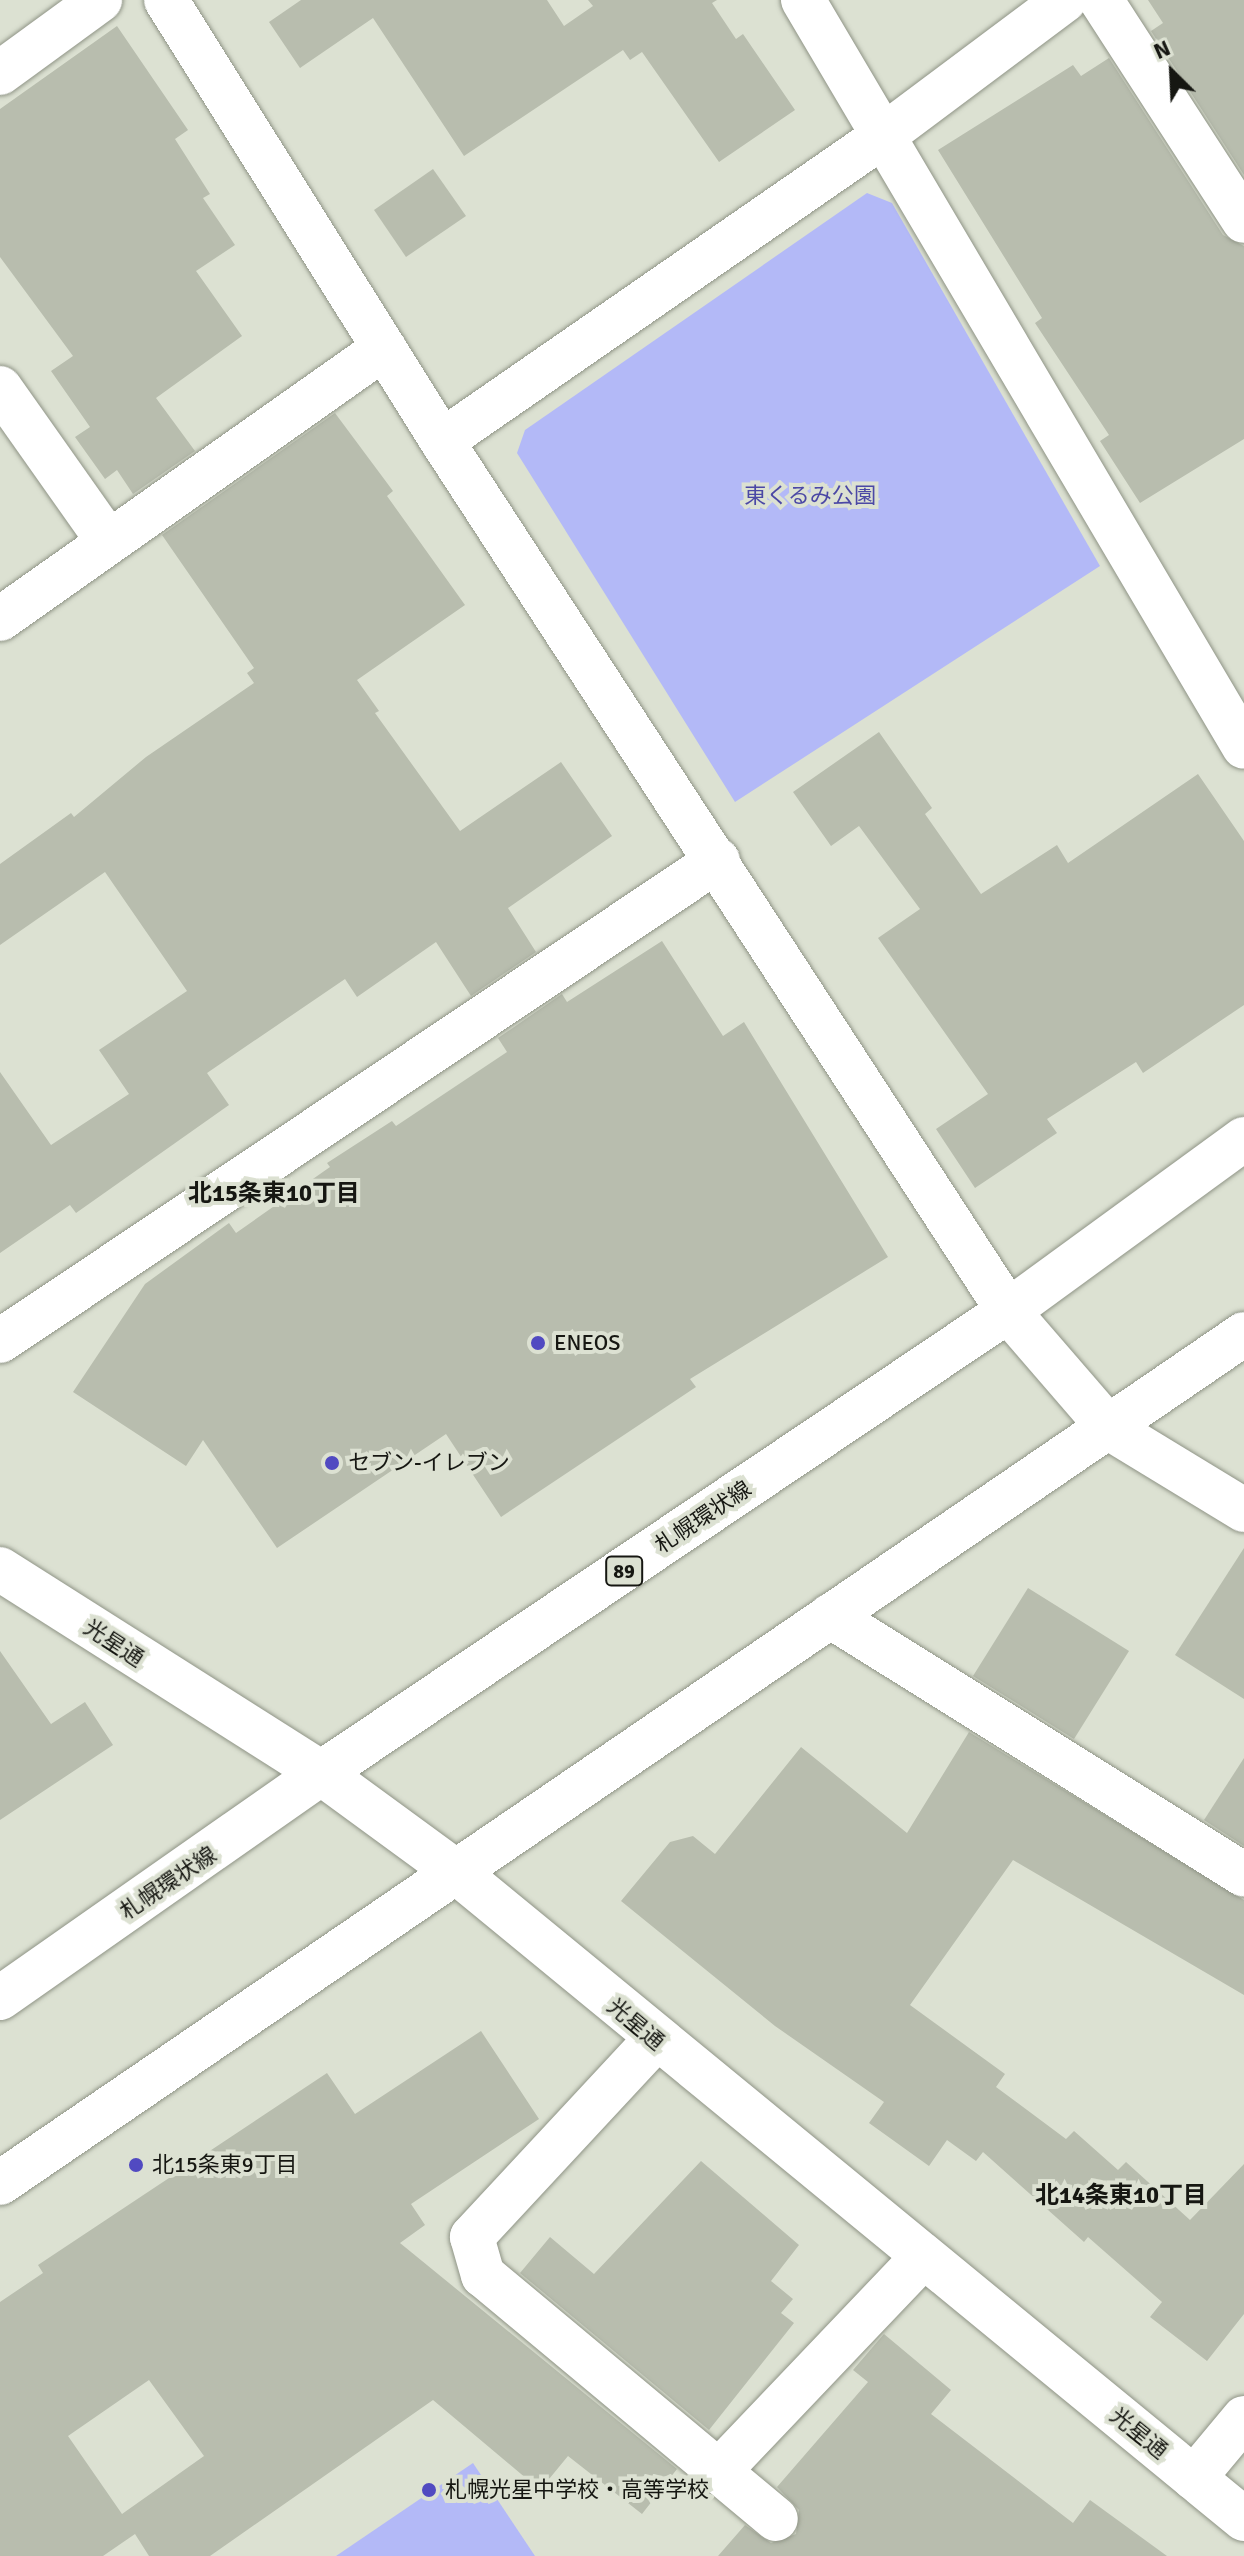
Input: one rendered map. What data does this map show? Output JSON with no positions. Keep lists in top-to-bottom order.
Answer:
{
  "streets": {
    "street": ["札幌環状線", "89", "光星通"]
  },
  "crossings": [
    ["札幌環状線", "光星通"]
  ],
  "districts": ["北15条東10丁目", "北14条東10丁目"],
  "parks": ["東くるみ公園"],
  "places": [
    "ENEOS",
    "セブン-イレブン",
    "北15条東9丁目",
    "札幌光星中学校・高等学校"
  ],
  "north": "top left"
}
